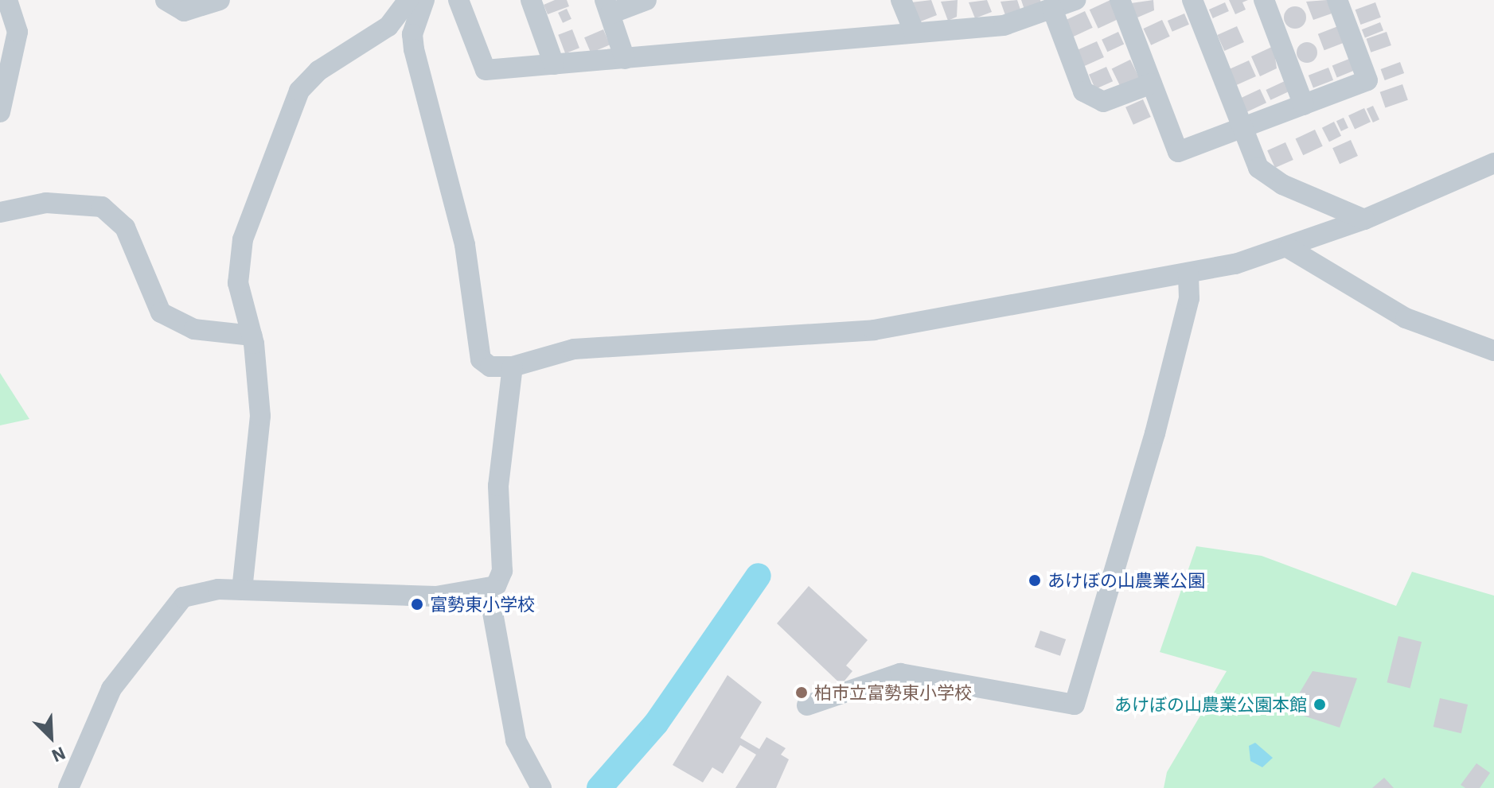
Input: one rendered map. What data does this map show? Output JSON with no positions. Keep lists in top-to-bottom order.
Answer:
{
  "places": [
    "あけぼの山農業公園",
    "富勢東小学校",
    "柏市立富勢東小学校",
    "あけぼの山農業公園本館"
  ],
  "north": "bottom right"
}
